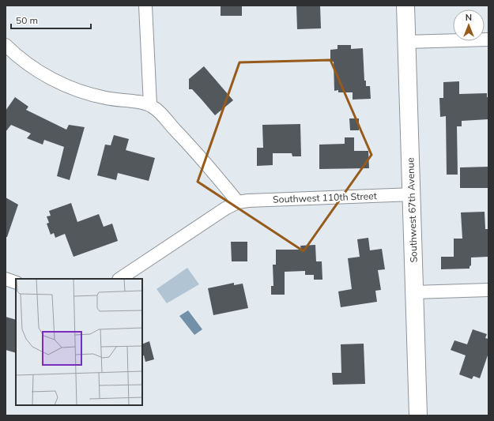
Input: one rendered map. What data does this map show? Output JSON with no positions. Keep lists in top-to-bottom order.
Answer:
{
  "streets": {
    "main road": ["Southwest 67th Avenue"],
    "street": ["Southwest 110th Street"]
  },
  "crossings": [
    ["Southwest 110th Street", "Southwest 67th Avenue"]
  ],
  "scale_bar": "50 m",
  "north": "top"
}
